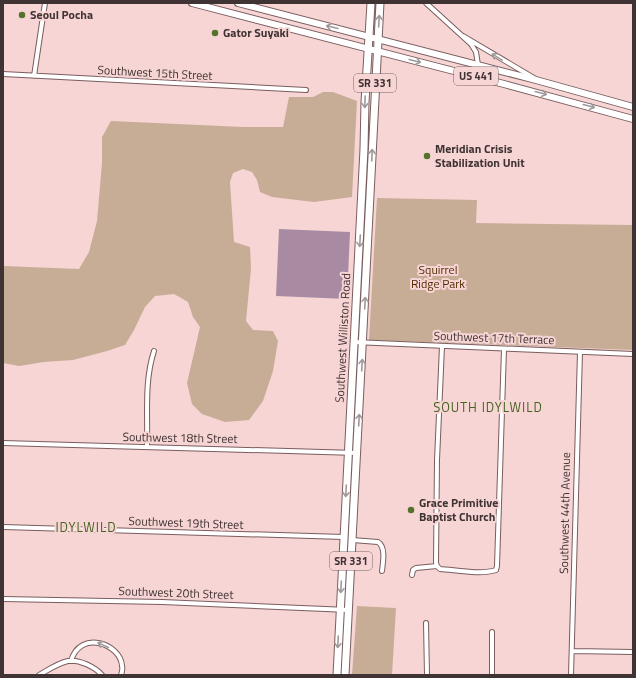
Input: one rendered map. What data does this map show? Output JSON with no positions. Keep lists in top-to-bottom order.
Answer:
{
  "streets": {
    "highway": ["SR 331", "Southwest Williston Road"],
    "main road": ["US 441"],
    "street": [
      "Southwest 15th Street",
      "Southwest 17th Terrace",
      "Southwest 18th Street",
      "Southwest 44th Avenue",
      "Southwest 19th Street",
      "Southwest 20th Street"
    ]
  },
  "crossings": [
    ["US 441", "Southwest Williston Road"],
    ["Southwest Williston Road", "Southwest 17th Terrace"],
    ["Southwest Williston Road", "Southwest 18th Street"],
    ["Southwest Williston Road", "Southwest 19th Street"],
    ["Southwest Williston Road", "Southwest 20th Street"],
    ["Southwest 17th Terrace", "Southwest 44th Avenue"]
  ],
  "districts": ["SOUTH IDYLWILD", "IDYLWILD"],
  "parks": ["Squirrel Ridge Park"],
  "places": [
    "Seoul Pocha",
    "Gator Suyaki",
    "Meridian Crisis Stabilization Unit",
    "Grace Primitive Baptist Church"
  ]
}
